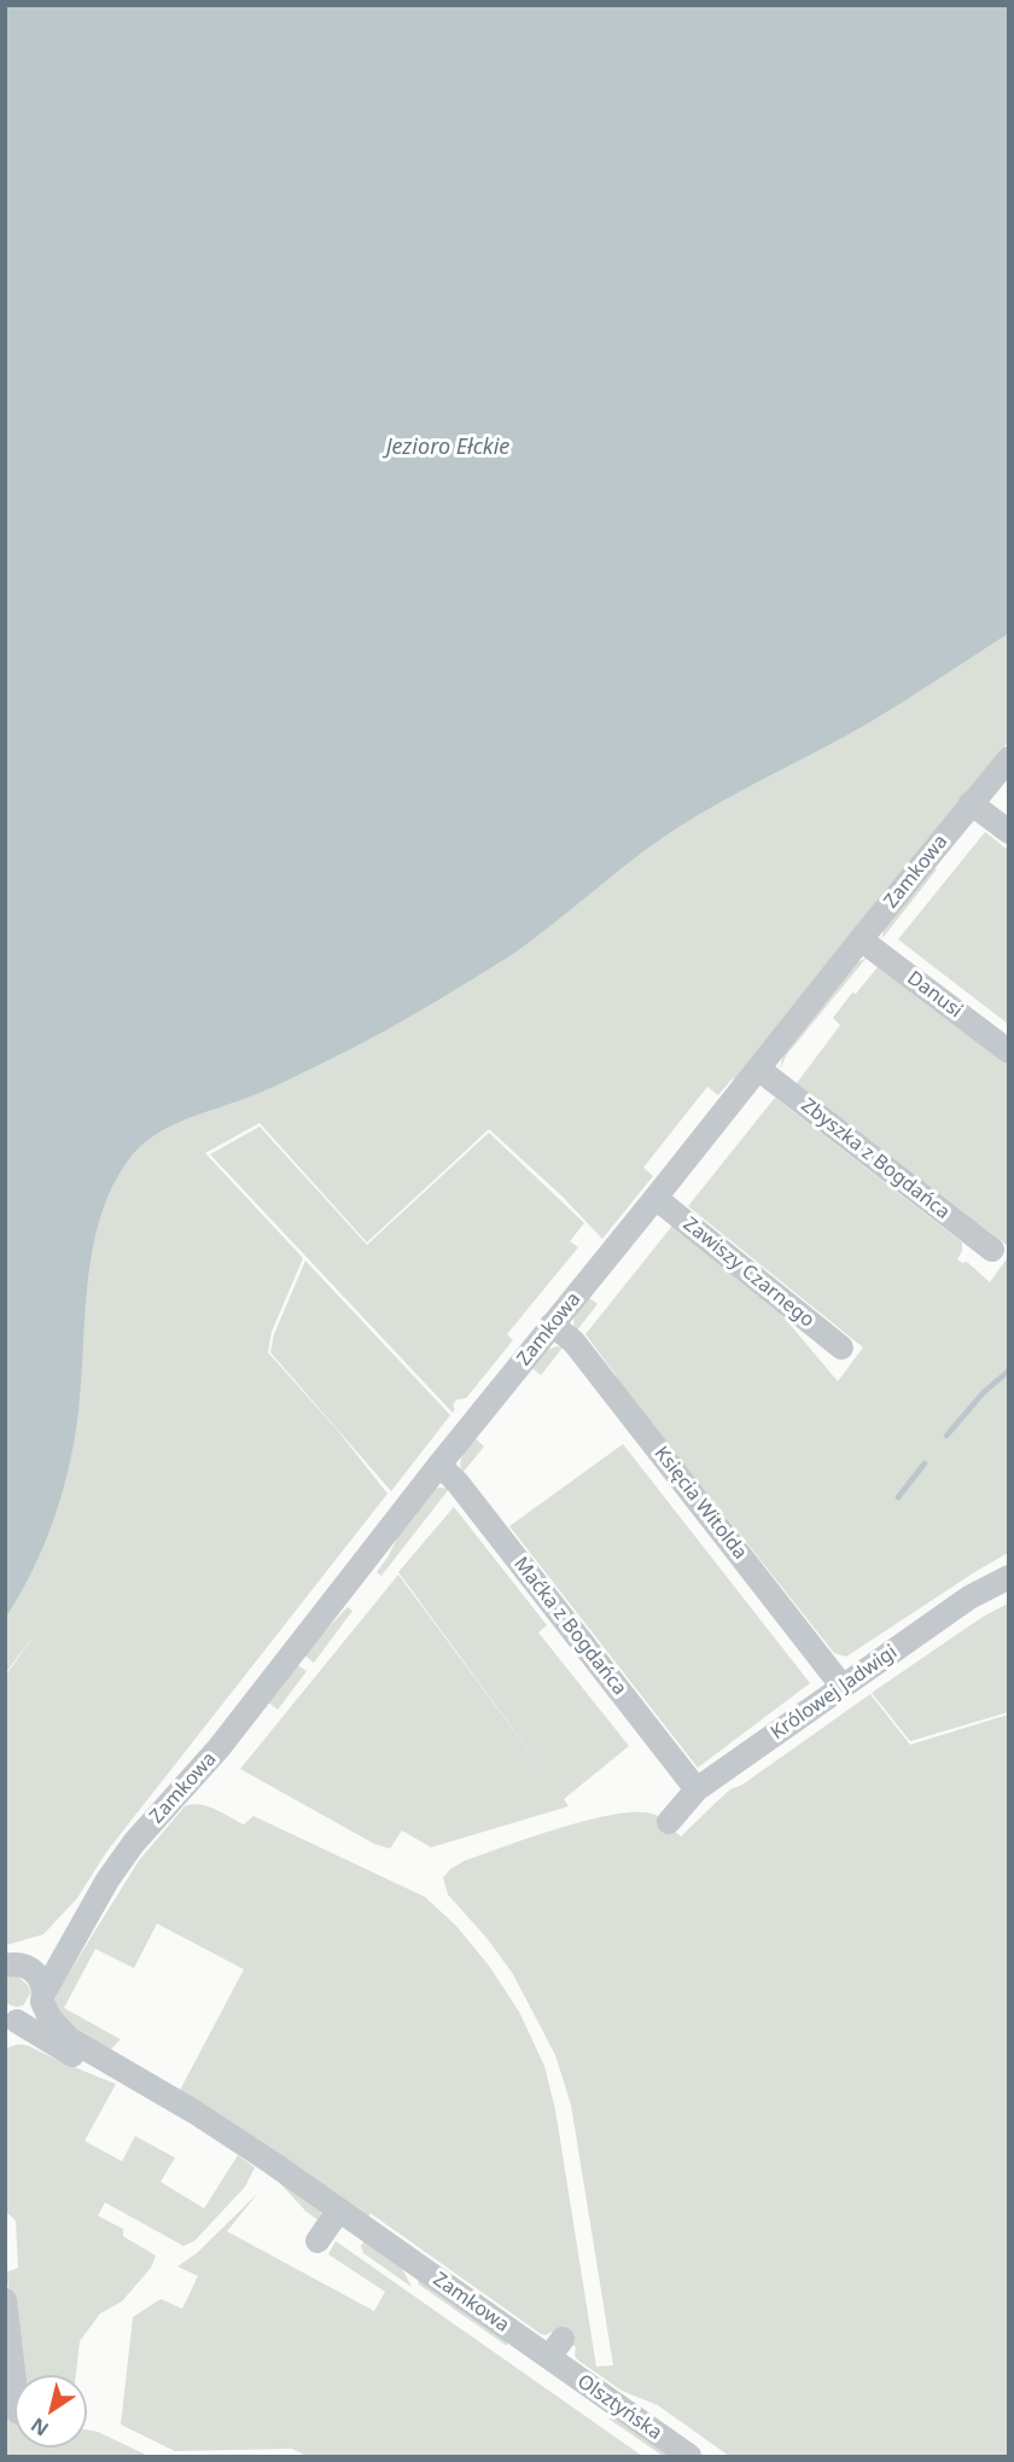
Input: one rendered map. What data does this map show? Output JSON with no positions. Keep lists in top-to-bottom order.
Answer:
{
  "streets": {
    "street": [
      "Zamkowa",
      "Danusi",
      "Zbyszka z Bogdańca",
      "Zawiszy Czarnego",
      "Księcia Witolda",
      "Maćka z Bogdańca",
      "Królowej Jadwigi",
      "Olsztyńska"
    ]
  },
  "crossings": [
    ["Zamkowa", "Danusi"],
    ["Zamkowa", "Zbyszka z Bogdańca"],
    ["Zamkowa", "Zawiszy Czarnego"],
    ["Zamkowa", "Księcia Witolda"],
    ["Zamkowa", "Maćka z Bogdańca"],
    ["Zamkowa", "Olsztyńska"],
    ["Księcia Witolda", "Królowej Jadwigi"],
    ["Maćka z Bogdańca", "Królowej Jadwigi"]
  ],
  "water": ["Jezioro Ełckie"],
  "north": "bottom left"
}
